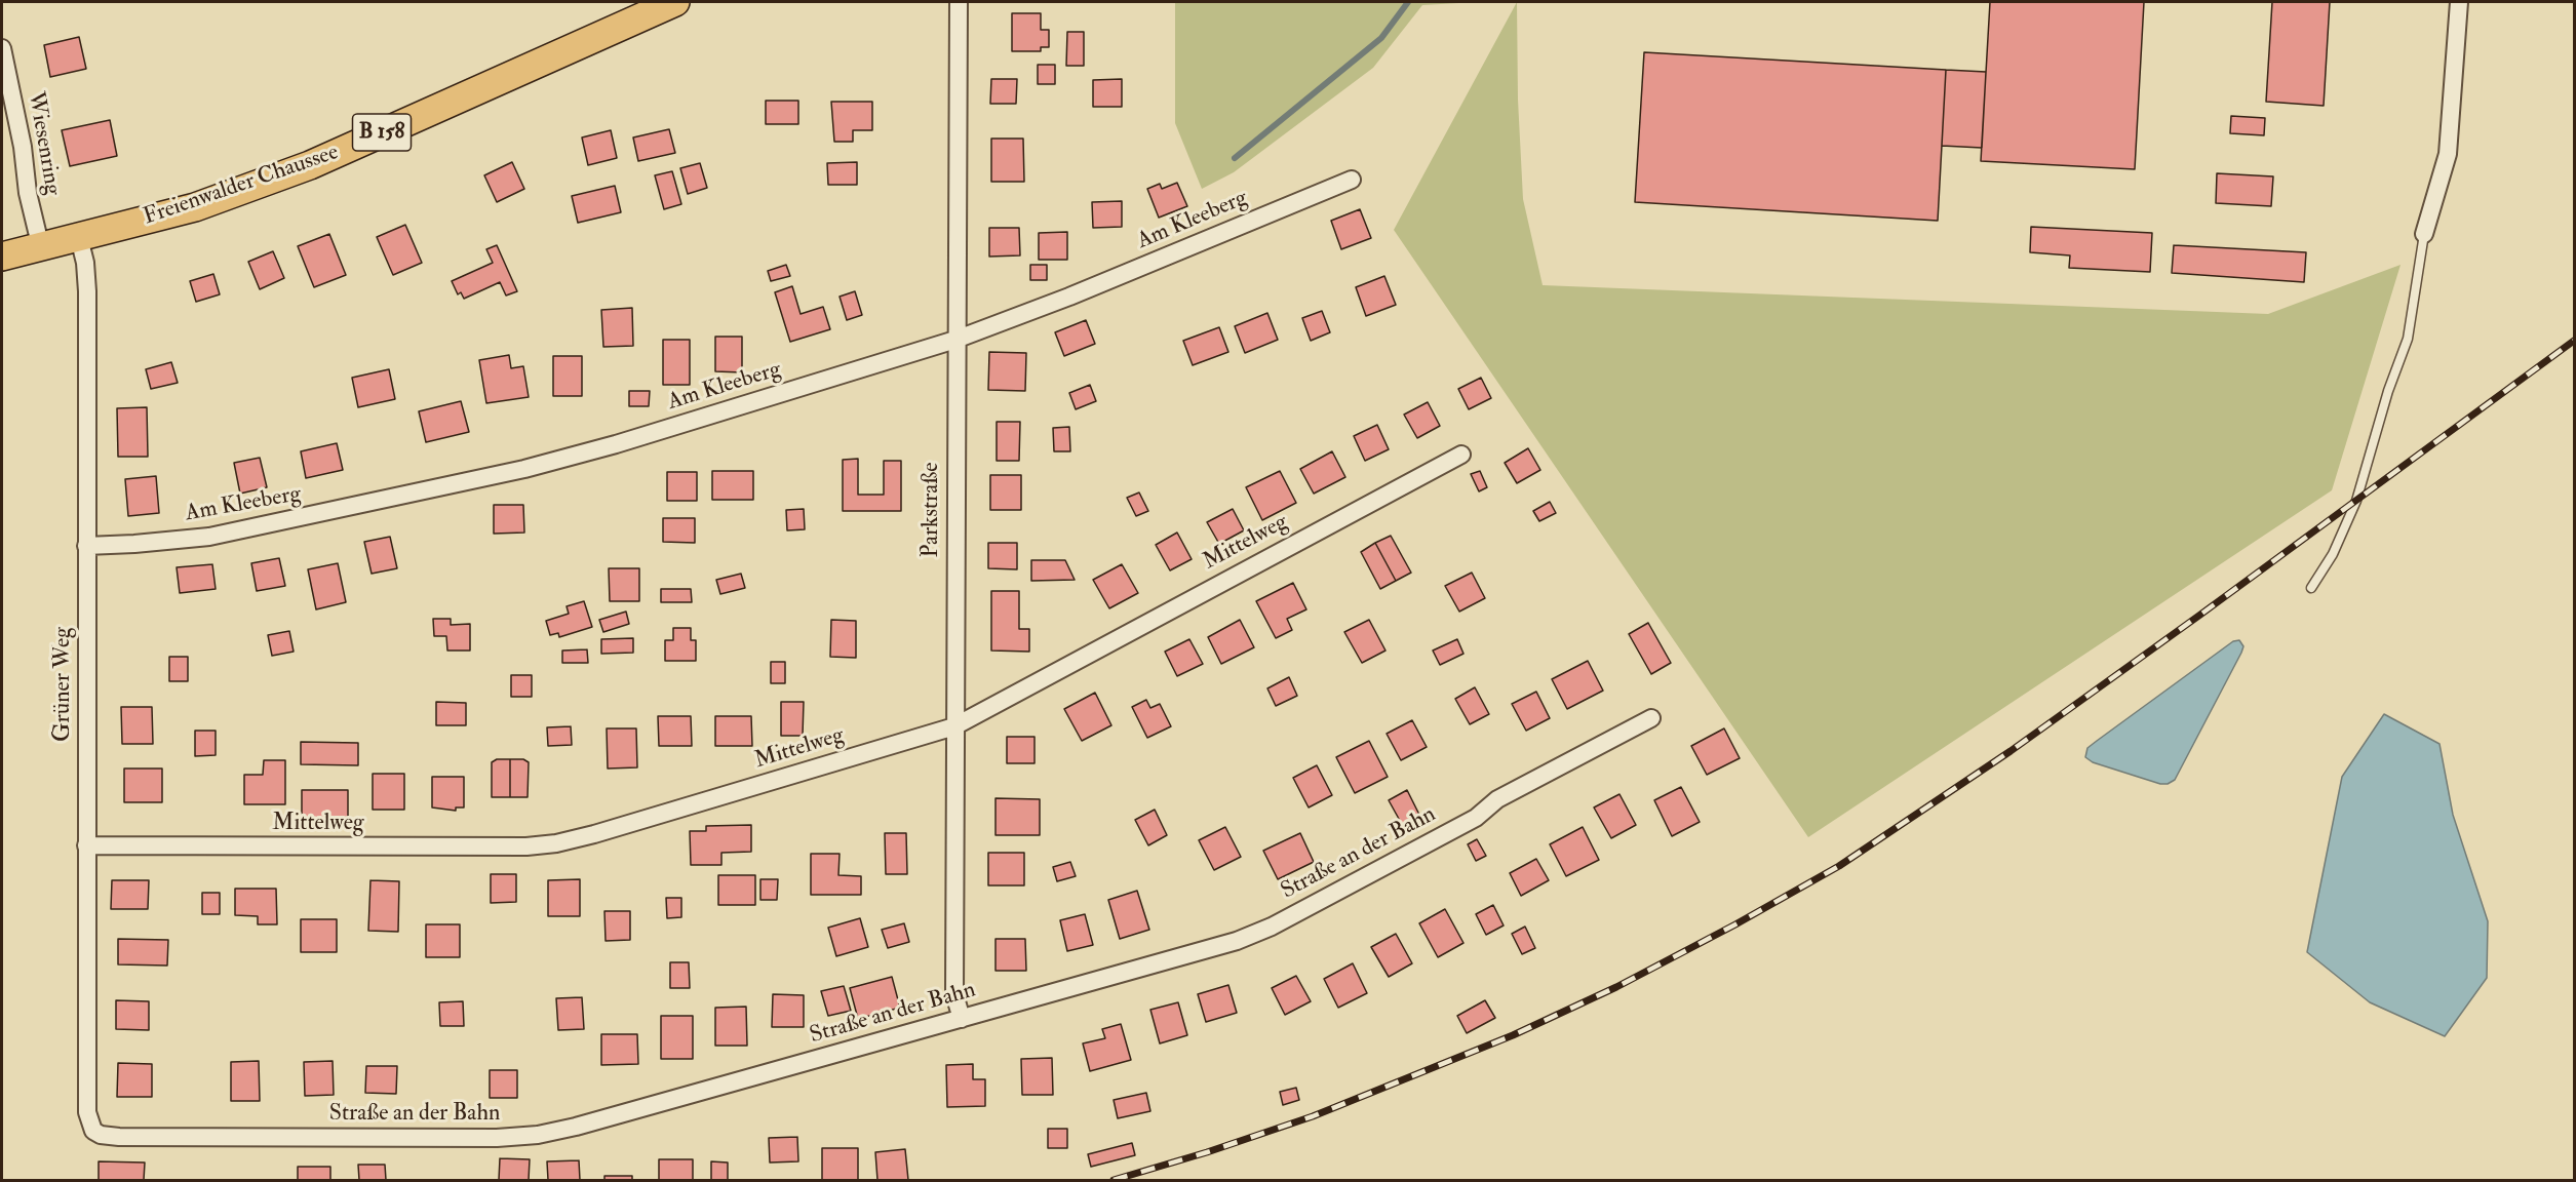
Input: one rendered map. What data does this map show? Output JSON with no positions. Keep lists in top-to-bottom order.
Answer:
{
  "streets": {
    "main road": ["B 158", "Freienwalder Chaussee"],
    "street": [
      "Wiesenring",
      "Am Kleeberg",
      "Parkstraße",
      "Mittelweg",
      "Grüner Weg",
      "Straße an der Bahn"
    ]
  },
  "crossings": [
    ["Wiesenring", "Freienwalder Chaussee"],
    ["Freienwalder Chaussee", "Grüner Weg"],
    ["Am Kleeberg", "Parkstraße"],
    ["Am Kleeberg", "Grüner Weg"],
    ["Parkstraße", "Mittelweg"],
    ["Parkstraße", "Straße an der Bahn"],
    ["Mittelweg", "Grüner Weg"],
    ["Grüner Weg", "Straße an der Bahn"]
  ]
}
